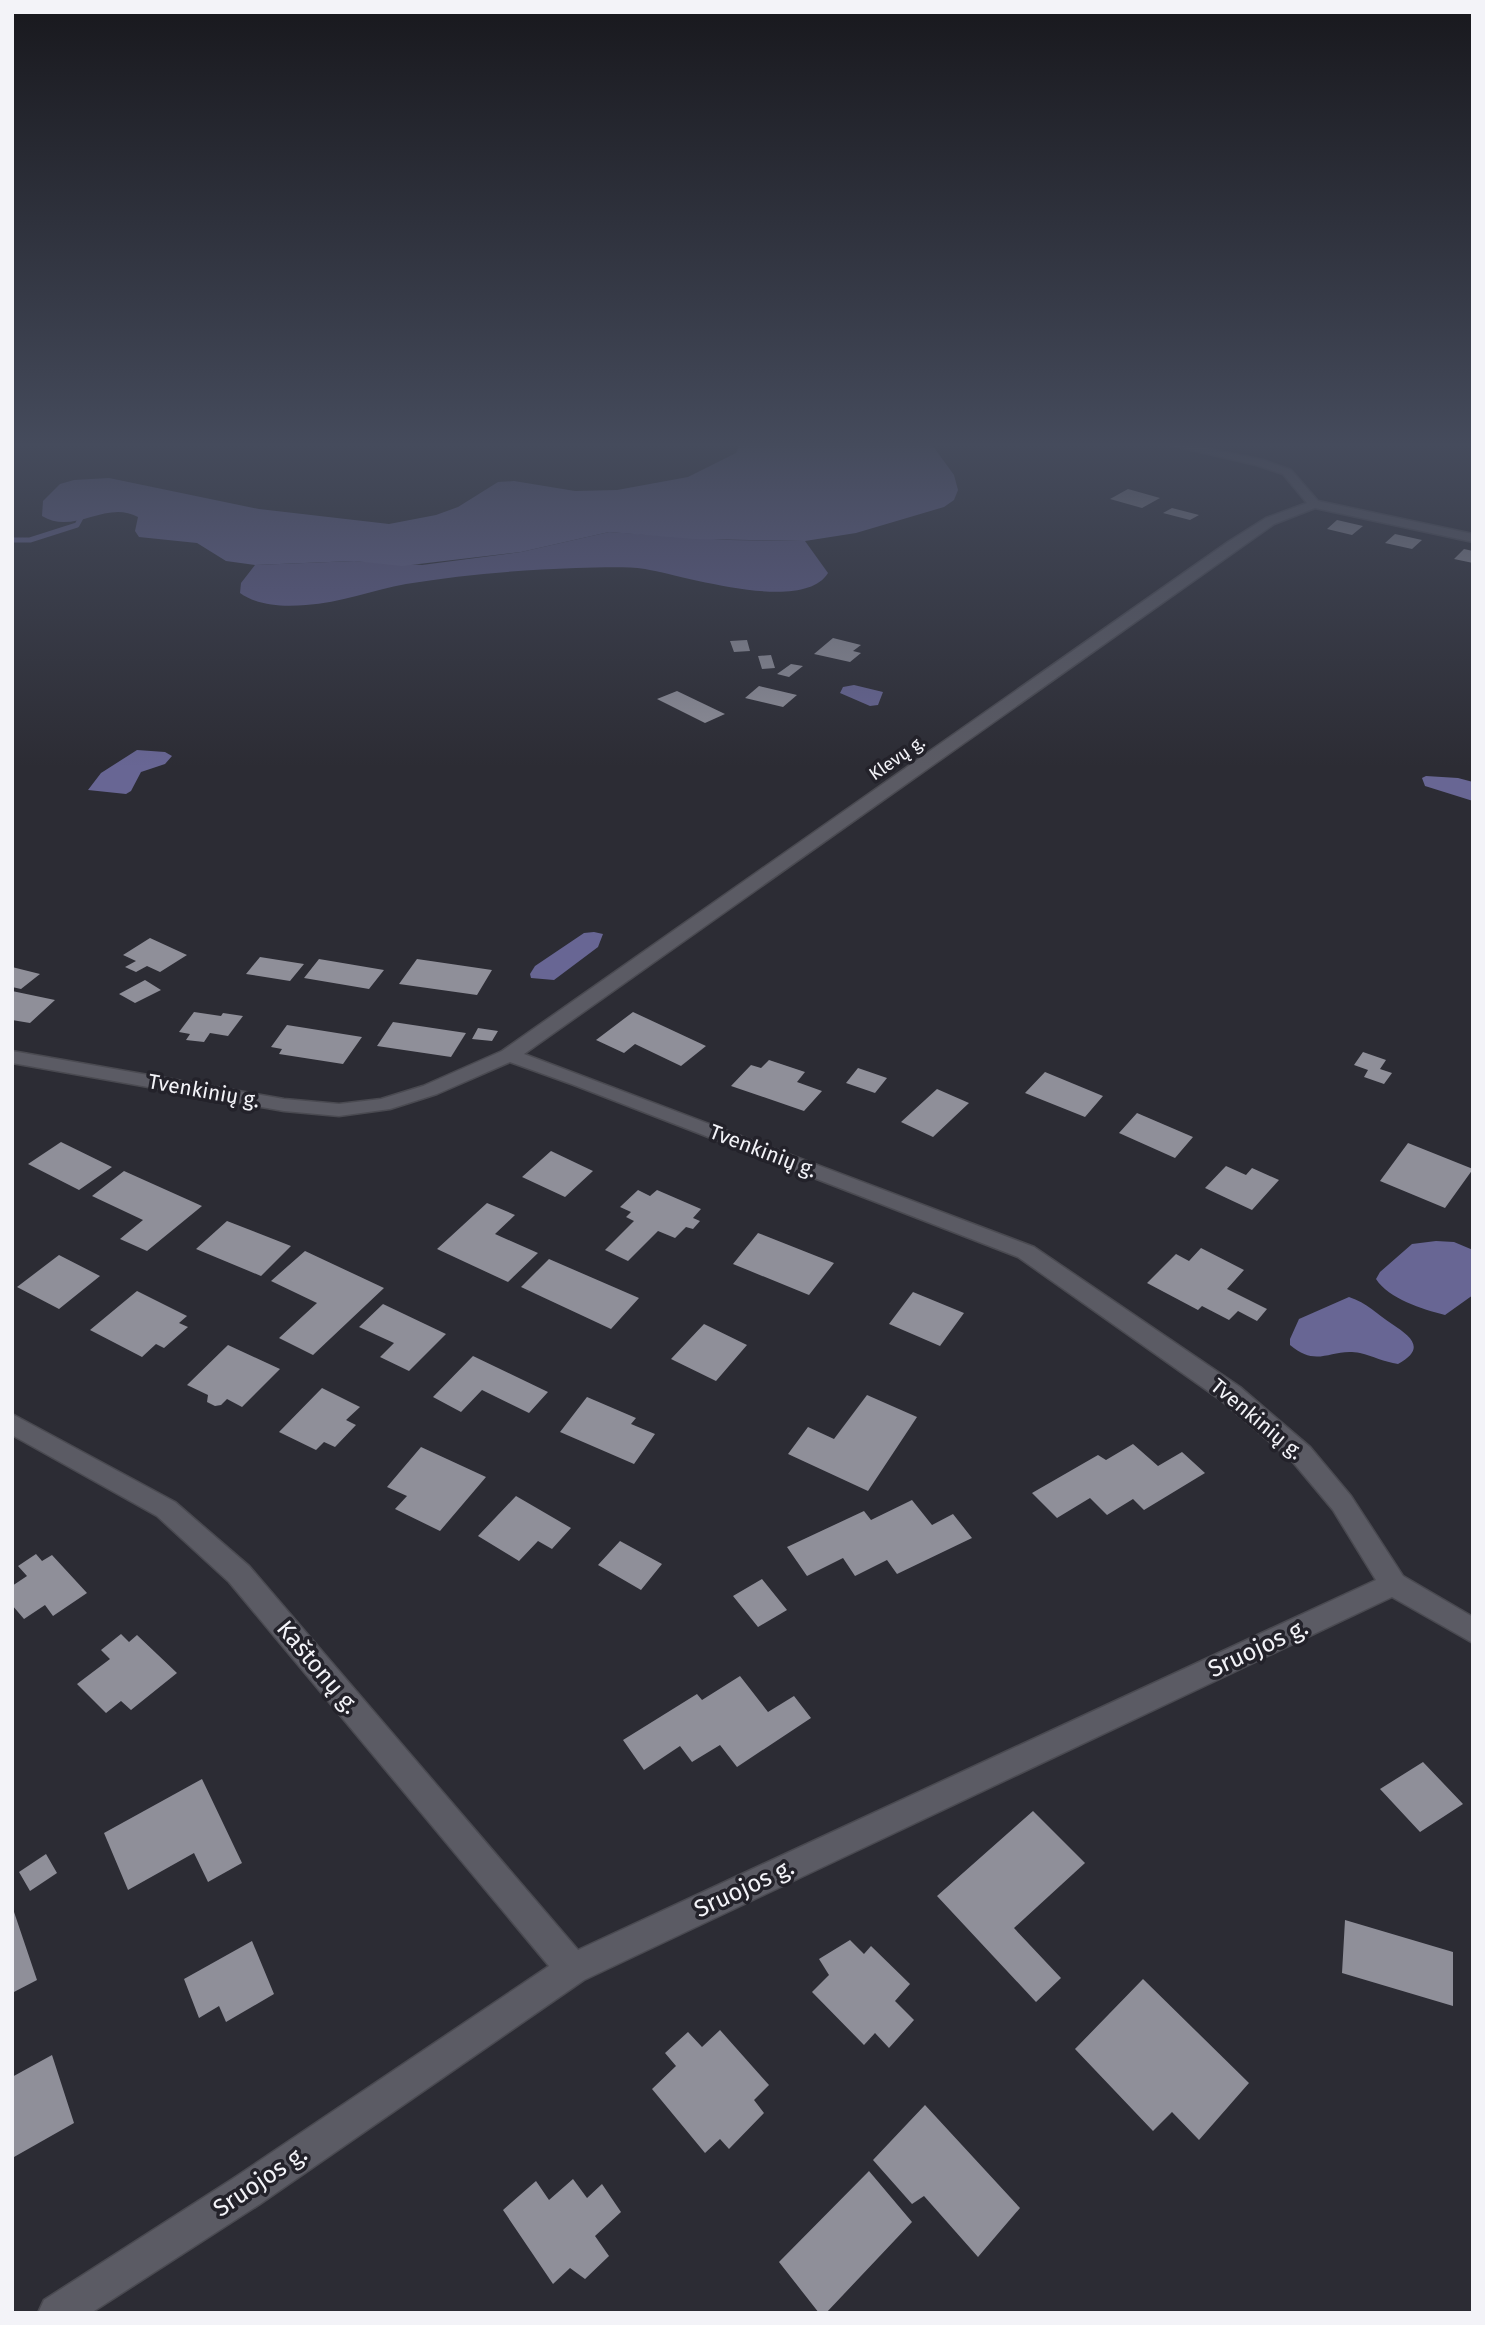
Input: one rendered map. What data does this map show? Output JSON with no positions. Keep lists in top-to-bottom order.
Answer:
{
  "streets": {
    "street": [
      "Klevų g.",
      "Tvenkinių g.",
      "Sruojos g.",
      "Kaštonų g."
    ]
  },
  "crossings": [
    ["Klevų g.", "Tvenkinių g."],
    ["Tvenkinių g.", "Sruojos g."],
    ["Sruojos g.", "Kaštonų g."]
  ]
}
